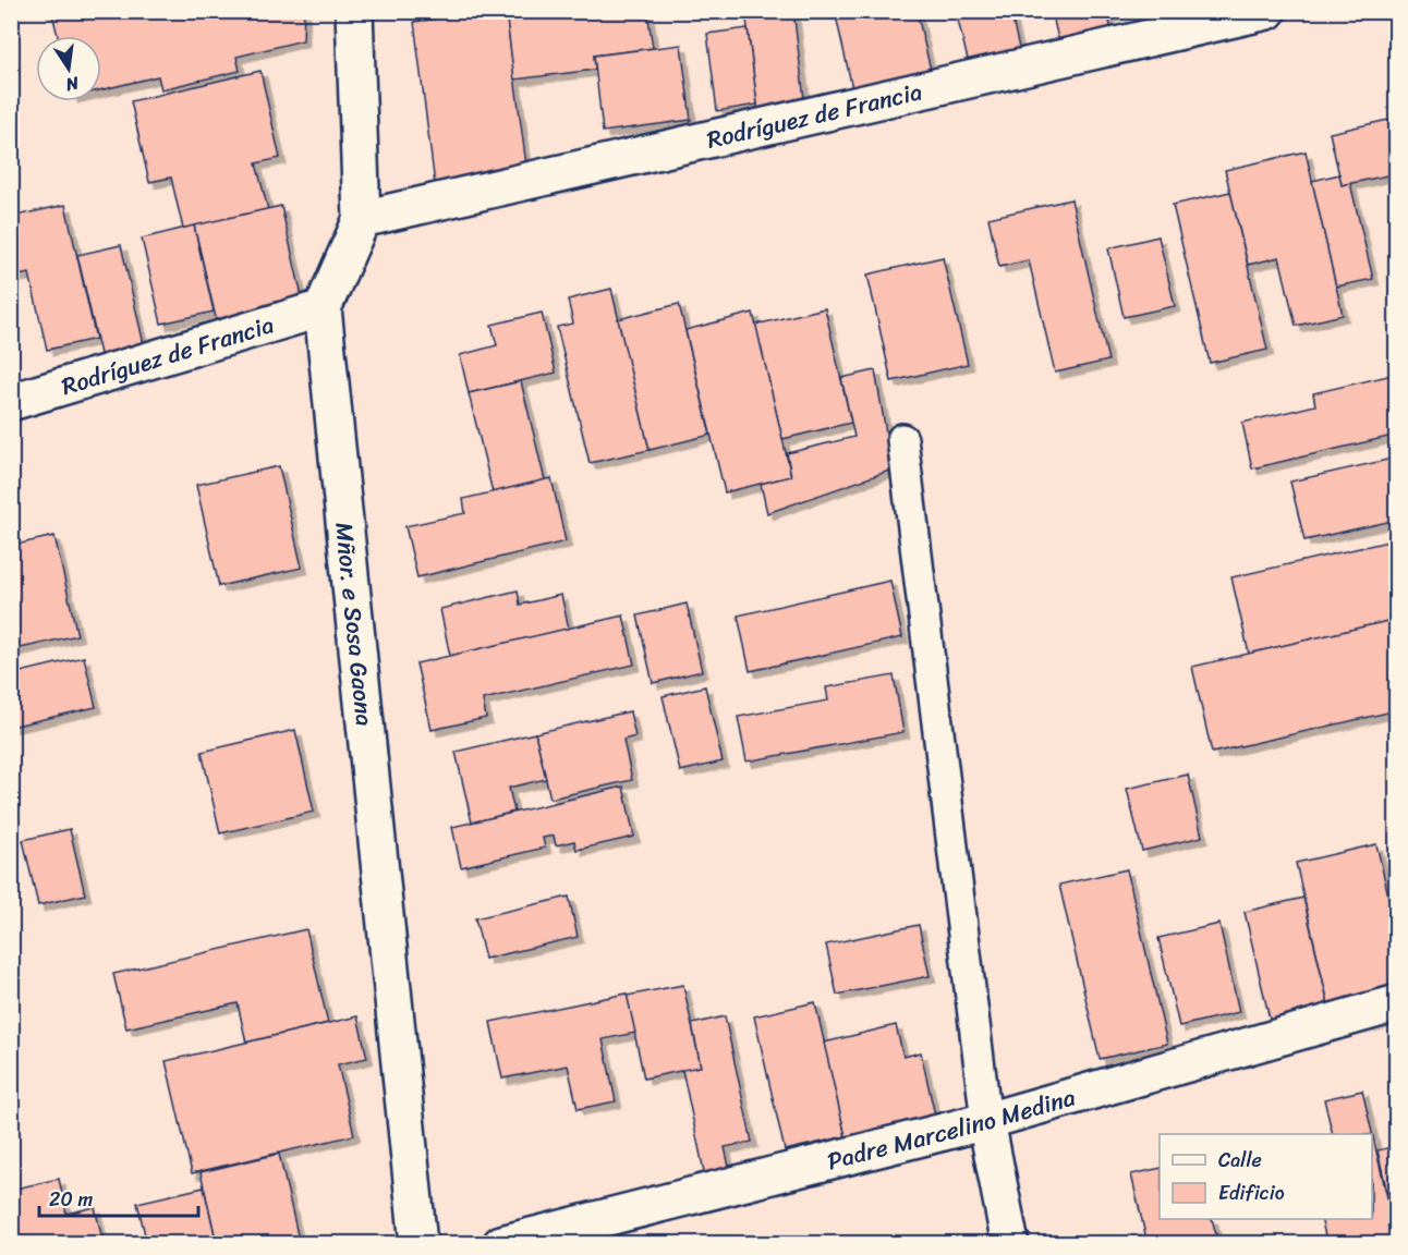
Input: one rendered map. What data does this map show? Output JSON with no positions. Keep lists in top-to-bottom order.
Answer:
{
  "streets": {
    "street": ["Rodríguez de Francia", "Mñor. e Sosa Gaona", "Padre Marcelino Medina"]
  },
  "crossings": [
    ["Rodríguez de Francia", "Mñor. e Sosa Gaona"]
  ],
  "legend": ["Calle", "Edificio"],
  "scale_bar": "20 m",
  "north": "bottom"
}
